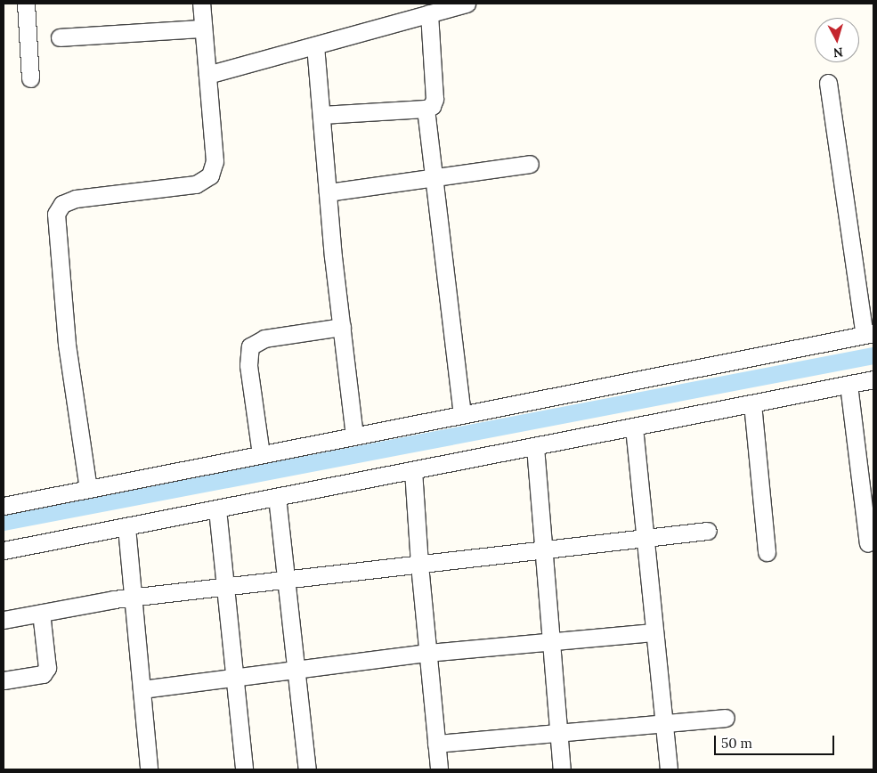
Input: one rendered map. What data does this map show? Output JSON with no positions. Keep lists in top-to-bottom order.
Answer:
{
  "scale_bar": "50 m",
  "north": "bottom"
}
